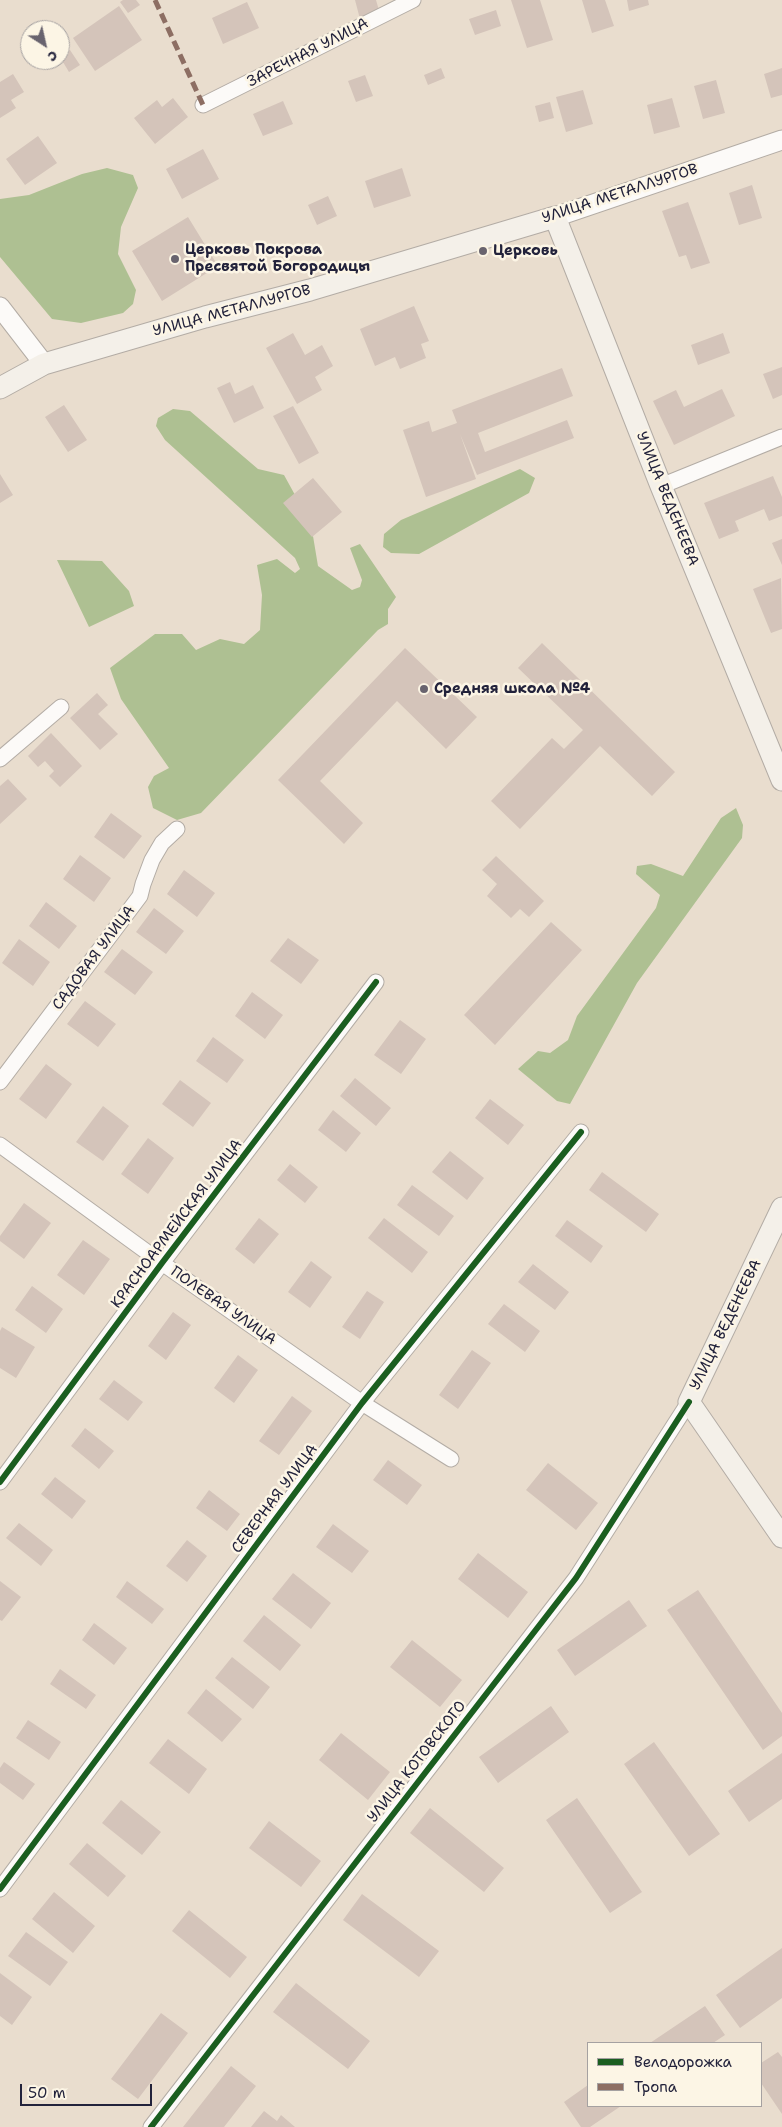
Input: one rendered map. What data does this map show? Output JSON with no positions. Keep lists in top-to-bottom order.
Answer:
{
  "streets": {
    "main road": ["УЛИЦА МЕТАЛЛУРГОВ", "УЛИЦА ВЕДЕНЕЕВА"],
    "street": [
      "ЗАРЕЧНАЯ УЛИЦА",
      "САДОВАЯ УЛИЦА",
      "КРАСНОАРМЕЙСКАЯ УЛИЦА",
      "ПОЛЕВАЯ УЛИЦА",
      "СЕВЕРНАЯ УЛИЦА",
      "УЛИЦА КОТОВСКОГО"
    ]
  },
  "crossings": [
    ["УЛИЦА МЕТАЛЛУРГОВ", "УЛИЦА ВЕДЕНЕЕВА"],
    ["УЛИЦА ВЕДЕНЕЕВА", "УЛИЦА КОТОВСКОГО"],
    ["КРАСНОАРМЕЙСКАЯ УЛИЦА", "ПОЛЕВАЯ УЛИЦА"],
    ["ПОЛЕВАЯ УЛИЦА", "СЕВЕРНАЯ УЛИЦА"]
  ],
  "places": ["Церковь", "Церковь Покрова Пресвятой Богородицы", "Средняя школа №4"],
  "legend": ["Велодорожка", "Тропа"],
  "scale_bar": "50 m",
  "north": "bottom right"
}
